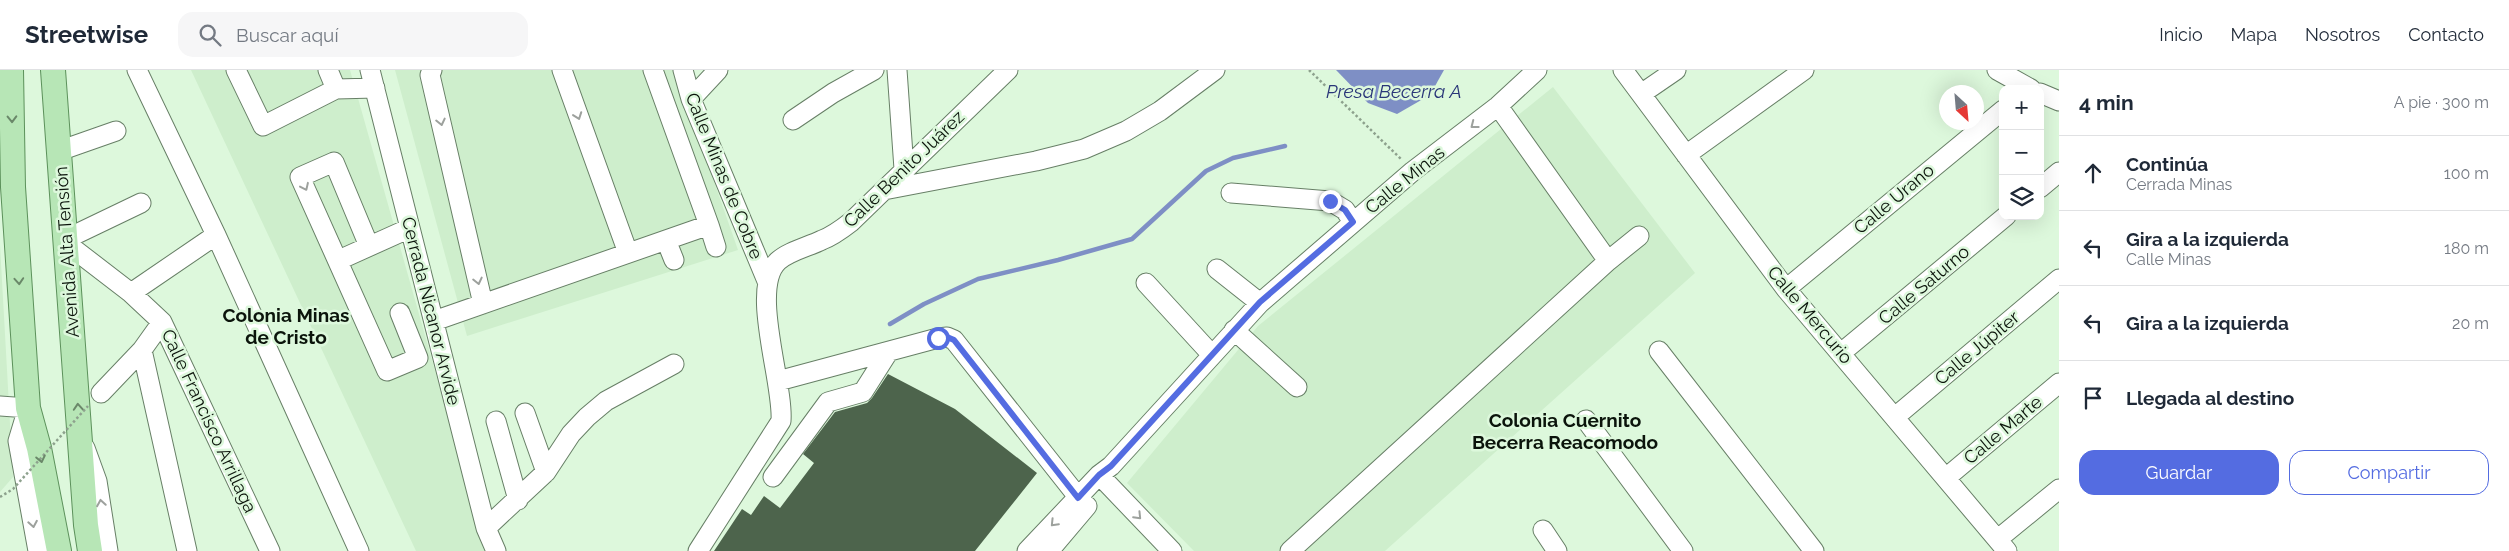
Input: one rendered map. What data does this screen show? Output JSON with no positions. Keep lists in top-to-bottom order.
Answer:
{
  "streets": {
    "main road": ["Avenida Alta Tensión"],
    "street": [
      "Calle Benito Juárez",
      "Calle Minas de Cobre",
      "Calle Minas",
      "Calle Urano",
      "Calle Saturno",
      "Cerrada Nicanor Arvide",
      "Calle Mercurio",
      "Calle Júpiter",
      "Calle Francisco Arrillaga",
      "Calle Marte"
    ]
  },
  "crossings": [
    ["Calle Benito Juárez", "Calle Minas de Cobre"],
    ["Calle Urano", "Calle Mercurio"],
    ["Avenida Alta Tensión", "Calle Francisco Arrillaga"],
    ["Calle Saturno", "Calle Mercurio"],
    ["Calle Mercurio", "Calle Júpiter"],
    ["Calle Mercurio", "Calle Marte"]
  ],
  "districts": ["Colonia Minas de Cristo", "Colonia Cuernito Becerra Reacomodo"],
  "water": ["Presa Becerra A"],
  "north": "bottom right",
  "page": {
    "header": "Streetwise",
    "search": "Buscar aquí",
    "nav": [
      "Inicio",
      "Mapa",
      "Nosotros",
      "Contacto"
    ],
    "heading": ["4 min", "A pie · 300 m"],
    "map_buttons": ["+", "−"],
    "list": [
      ["Continúa", "Cerrada Minas", "100 m"],
      ["Gira a la izquierda", "Calle Minas", "180 m"],
      ["Gira a la izquierda", "20 m"],
      "Llegada al destino"
    ],
    "buttons": ["Guardar", "Compartir"]
  }
}
